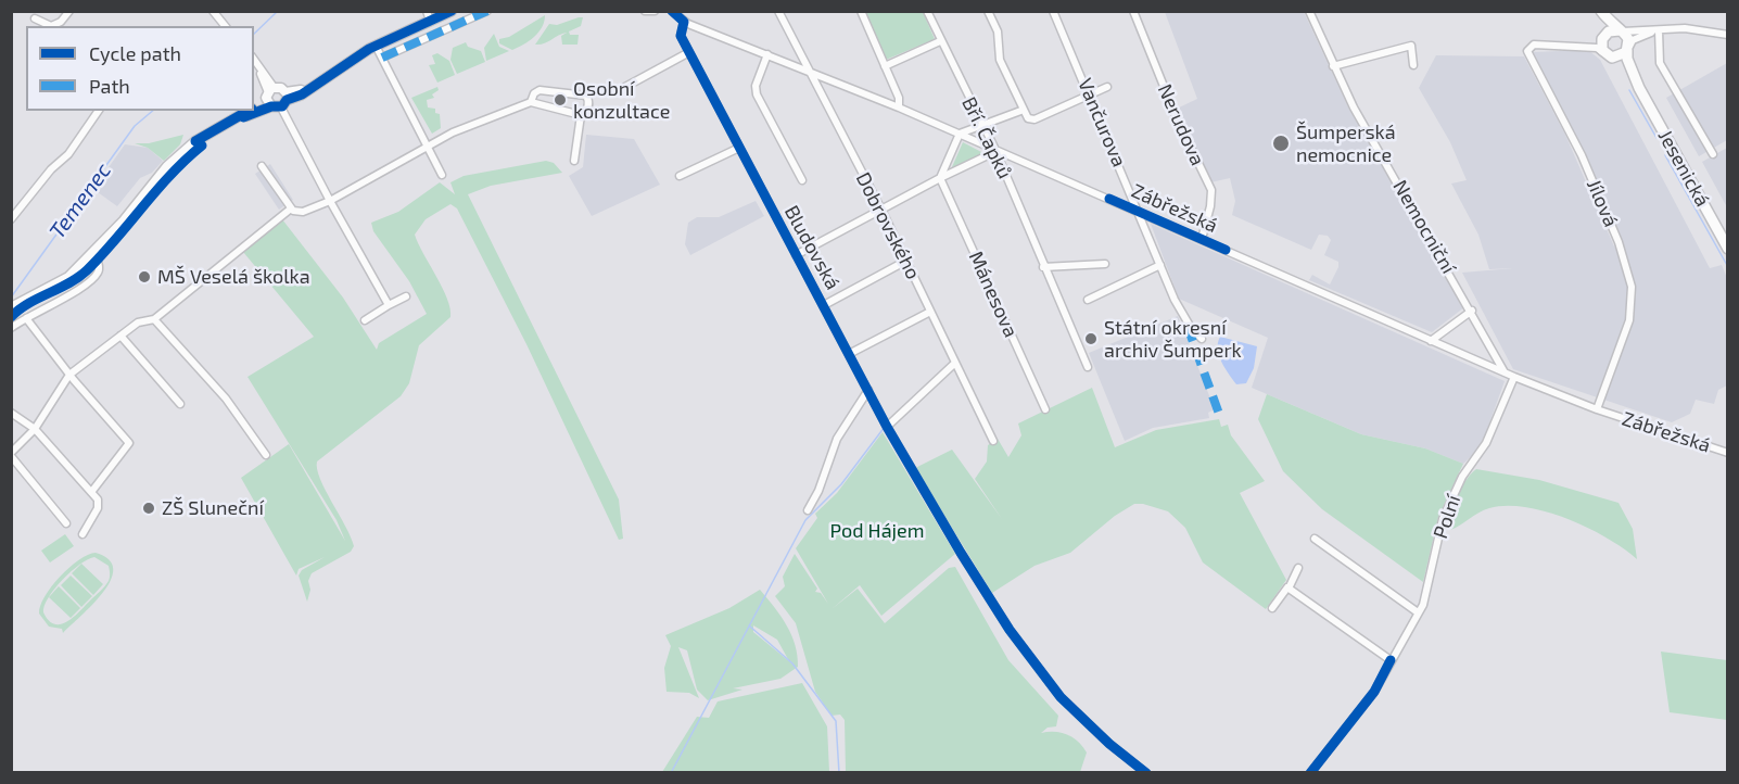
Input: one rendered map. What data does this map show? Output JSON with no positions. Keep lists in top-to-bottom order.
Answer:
{
  "streets": {
    "main road": ["Jesenická"],
    "street": [
      "Vančurova",
      "Nerudova",
      "Bří. Čapků",
      "Jílová",
      "Zábřežská",
      "Dobrovského",
      "Nemocniční",
      "Bludovská",
      "Mánesova",
      "Polní"
    ]
  },
  "crossings": [
    ["Vančurova", "Zábřežská"],
    ["Nerudova", "Zábřežská"],
    ["Bří. Čapků", "Zábřežská"],
    ["Jesenická", "Jílová"],
    ["Jílová", "Zábřežská"],
    ["Zábřežská", "Dobrovského"],
    ["Zábřežská", "Nemocniční"],
    ["Zábřežská", "Bludovská"],
    ["Zábřežská", "Polní"]
  ],
  "water": ["Temenec"],
  "parks": ["Pod Hájem"],
  "places": [
    "Osobní konzultace",
    "Šumperská nemocnice",
    "MŠ Veselá školka",
    "Státní okresní archiv Šumperk",
    "ZŠ Sluneční"
  ],
  "legend": ["Cycle path", "Path"]
}
